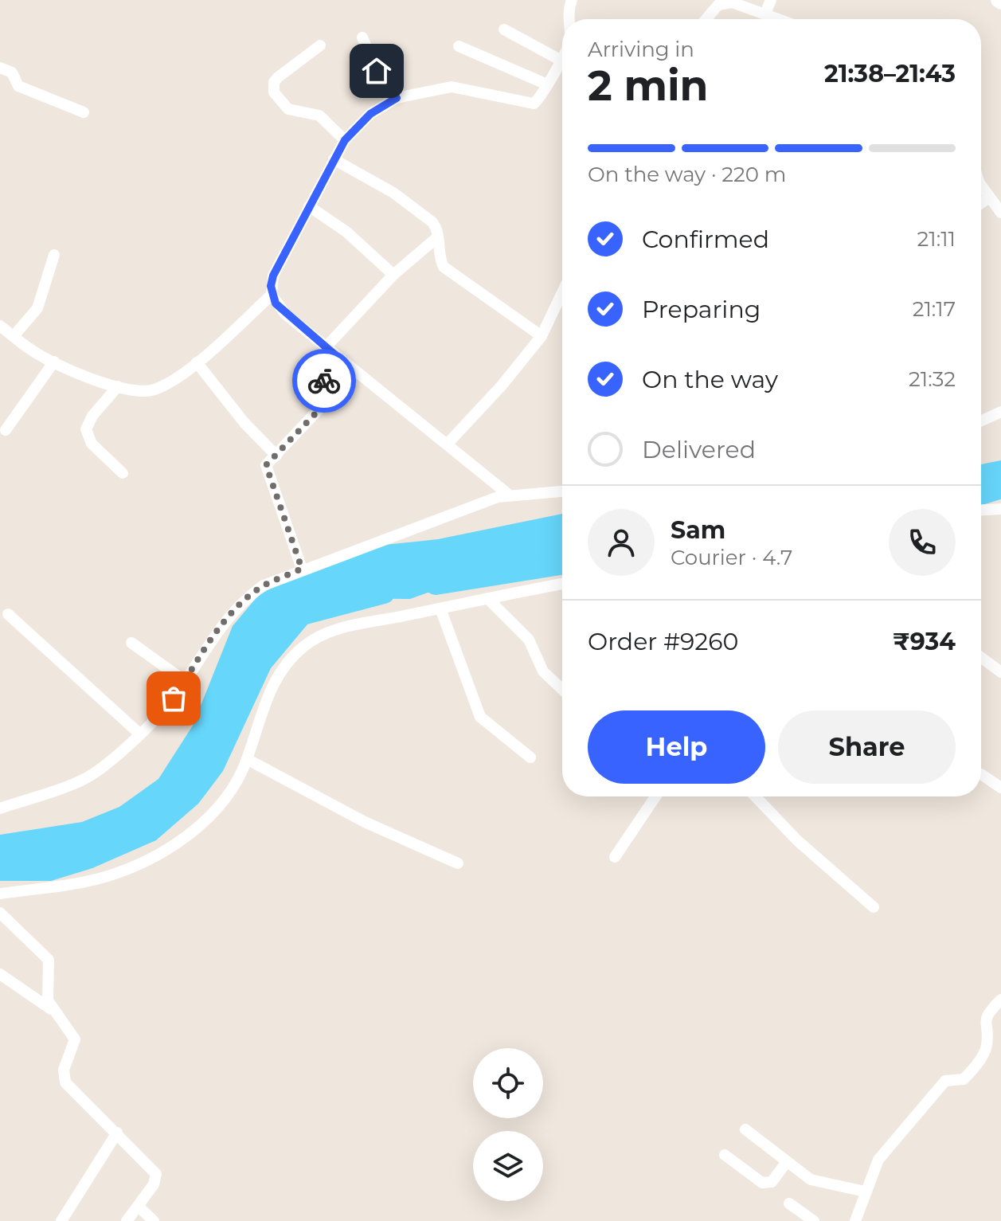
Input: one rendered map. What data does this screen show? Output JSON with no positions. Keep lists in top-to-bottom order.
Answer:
{
  "page": {
    "heading": ["2 min", "Arriving in", "21:38–21:43"],
    "panel": [
      "Sam",
      "Courier · 4.7",
      "Order #9260",
      "₹934"
    ],
    "bar": "On the way · 220 m",
    "list": [
      ["Confirmed", "21:11"],
      ["Preparing", "21:17"],
      ["On the way", "21:32"],
      "Delivered"
    ],
    "buttons": ["Help", "Share"]
  }
}
